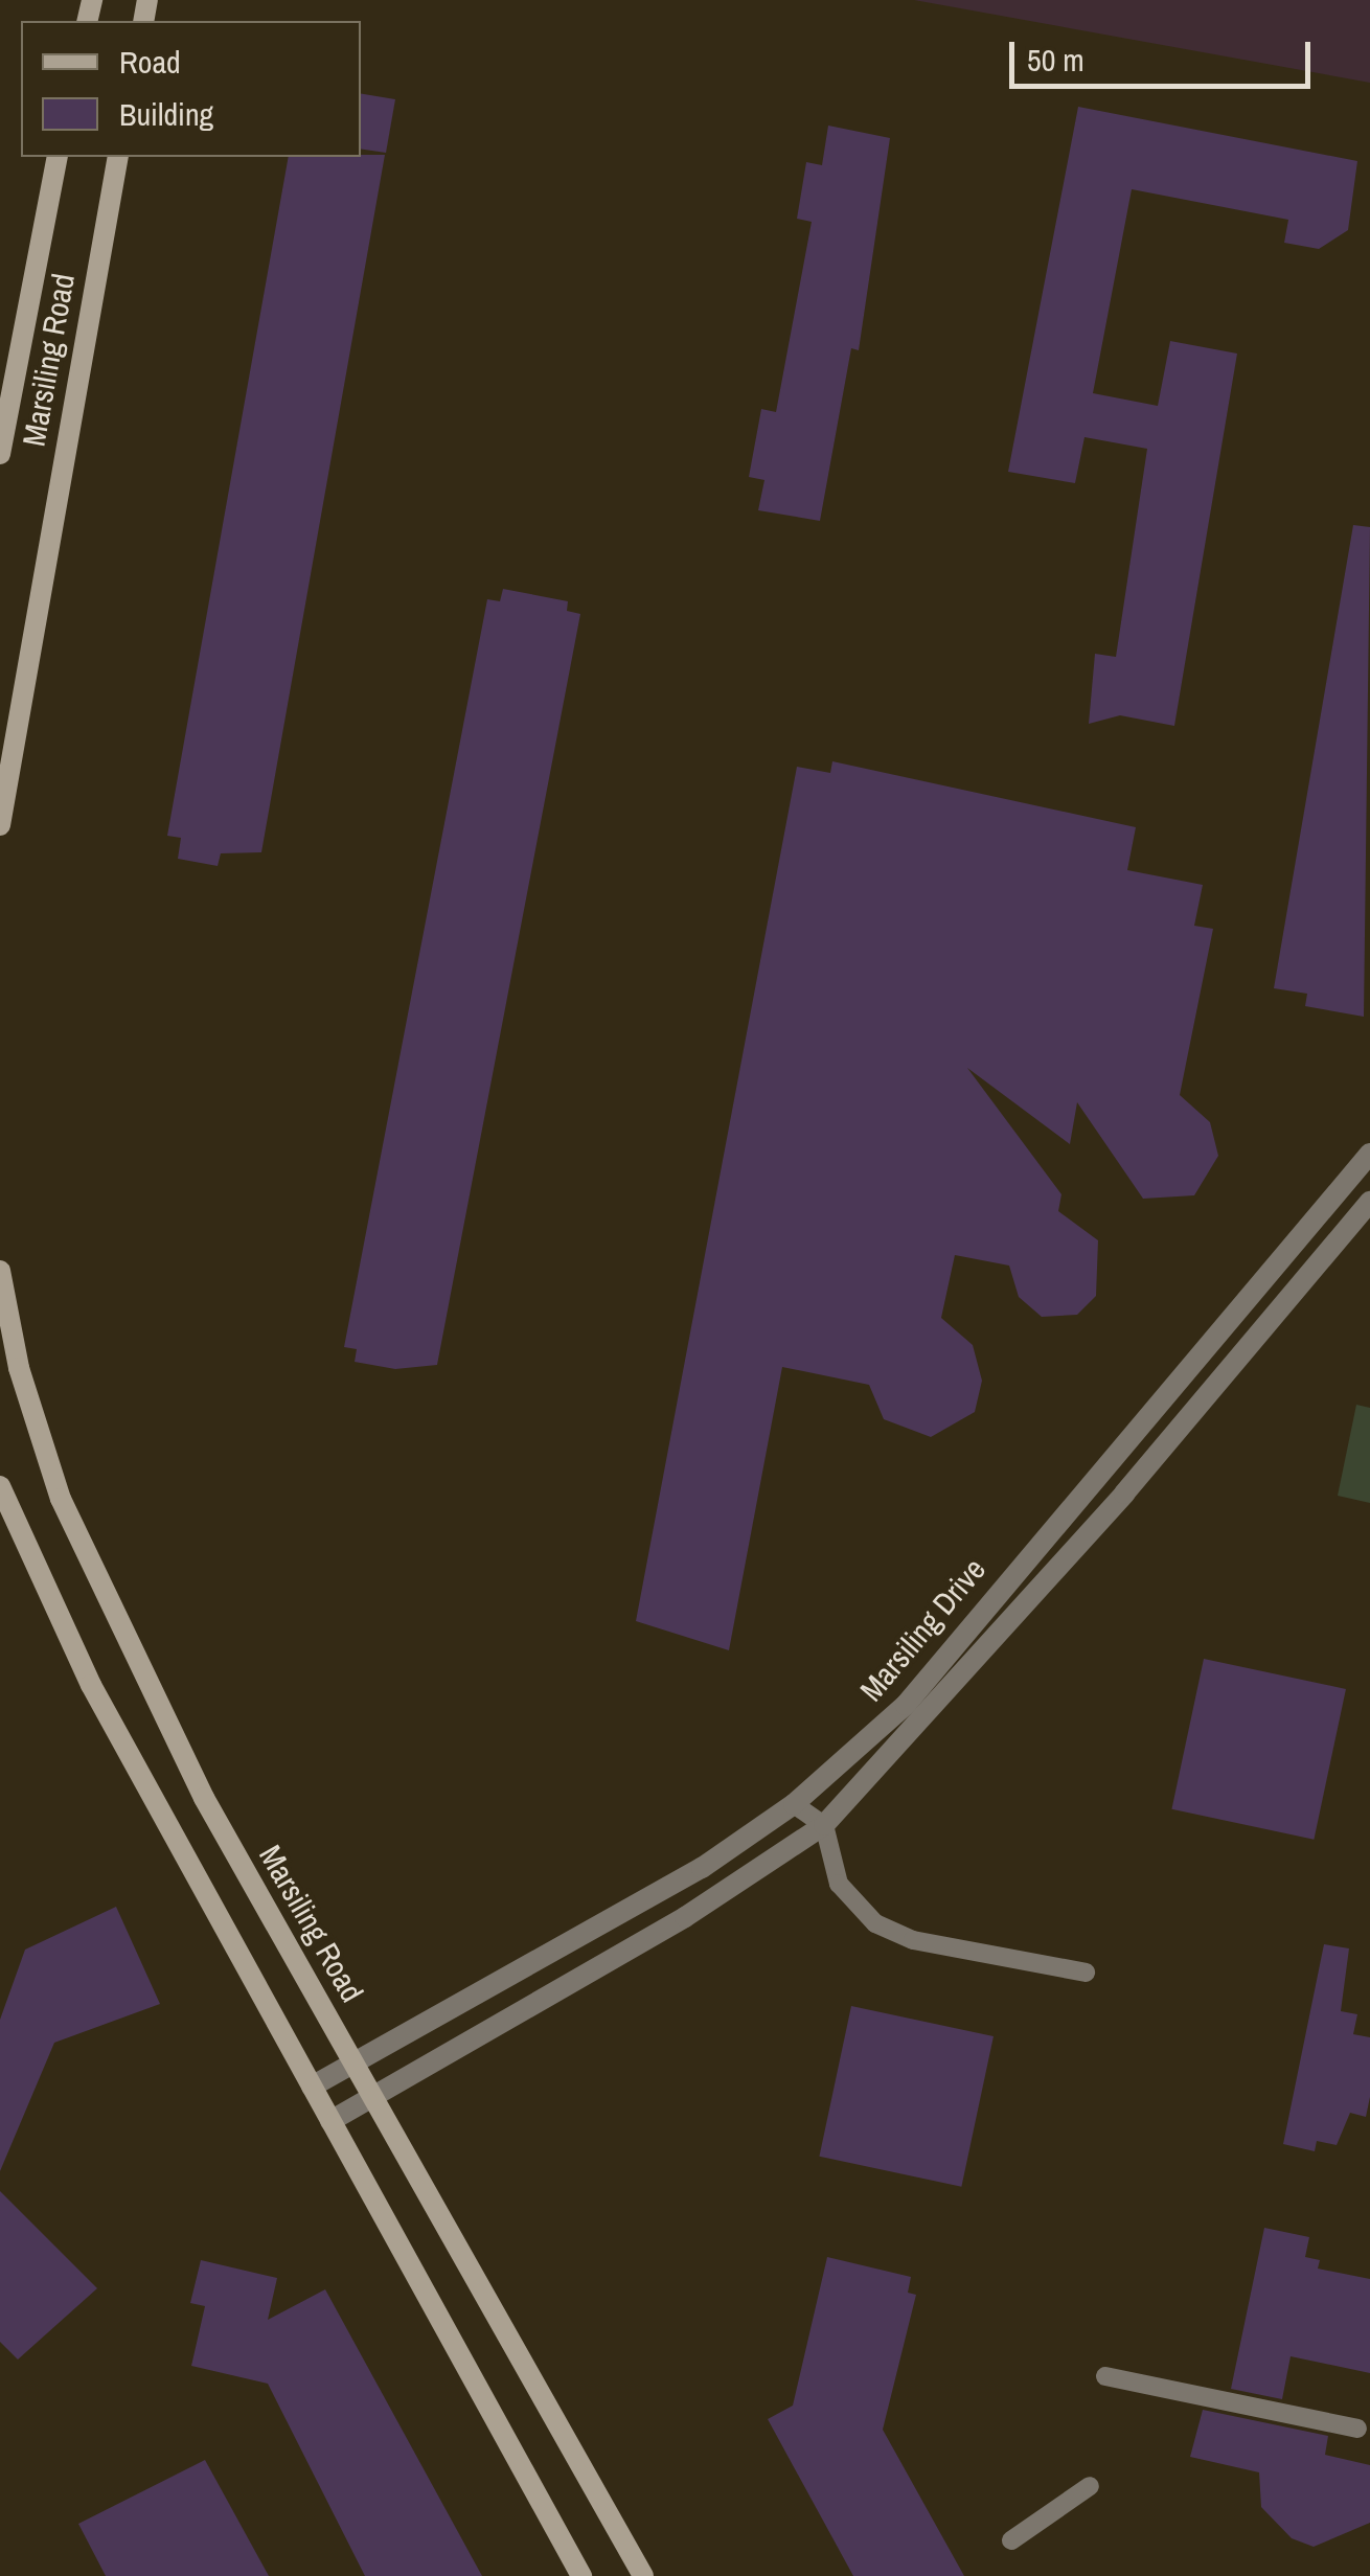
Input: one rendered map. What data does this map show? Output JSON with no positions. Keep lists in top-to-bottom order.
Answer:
{
  "streets": {
    "street": ["Marsiling Road", "Marsiling Drive"]
  },
  "crossings": [
    ["Marsiling Road", "Marsiling Drive"]
  ],
  "legend": ["Road", "Building"],
  "scale_bar": "50 m"
}
